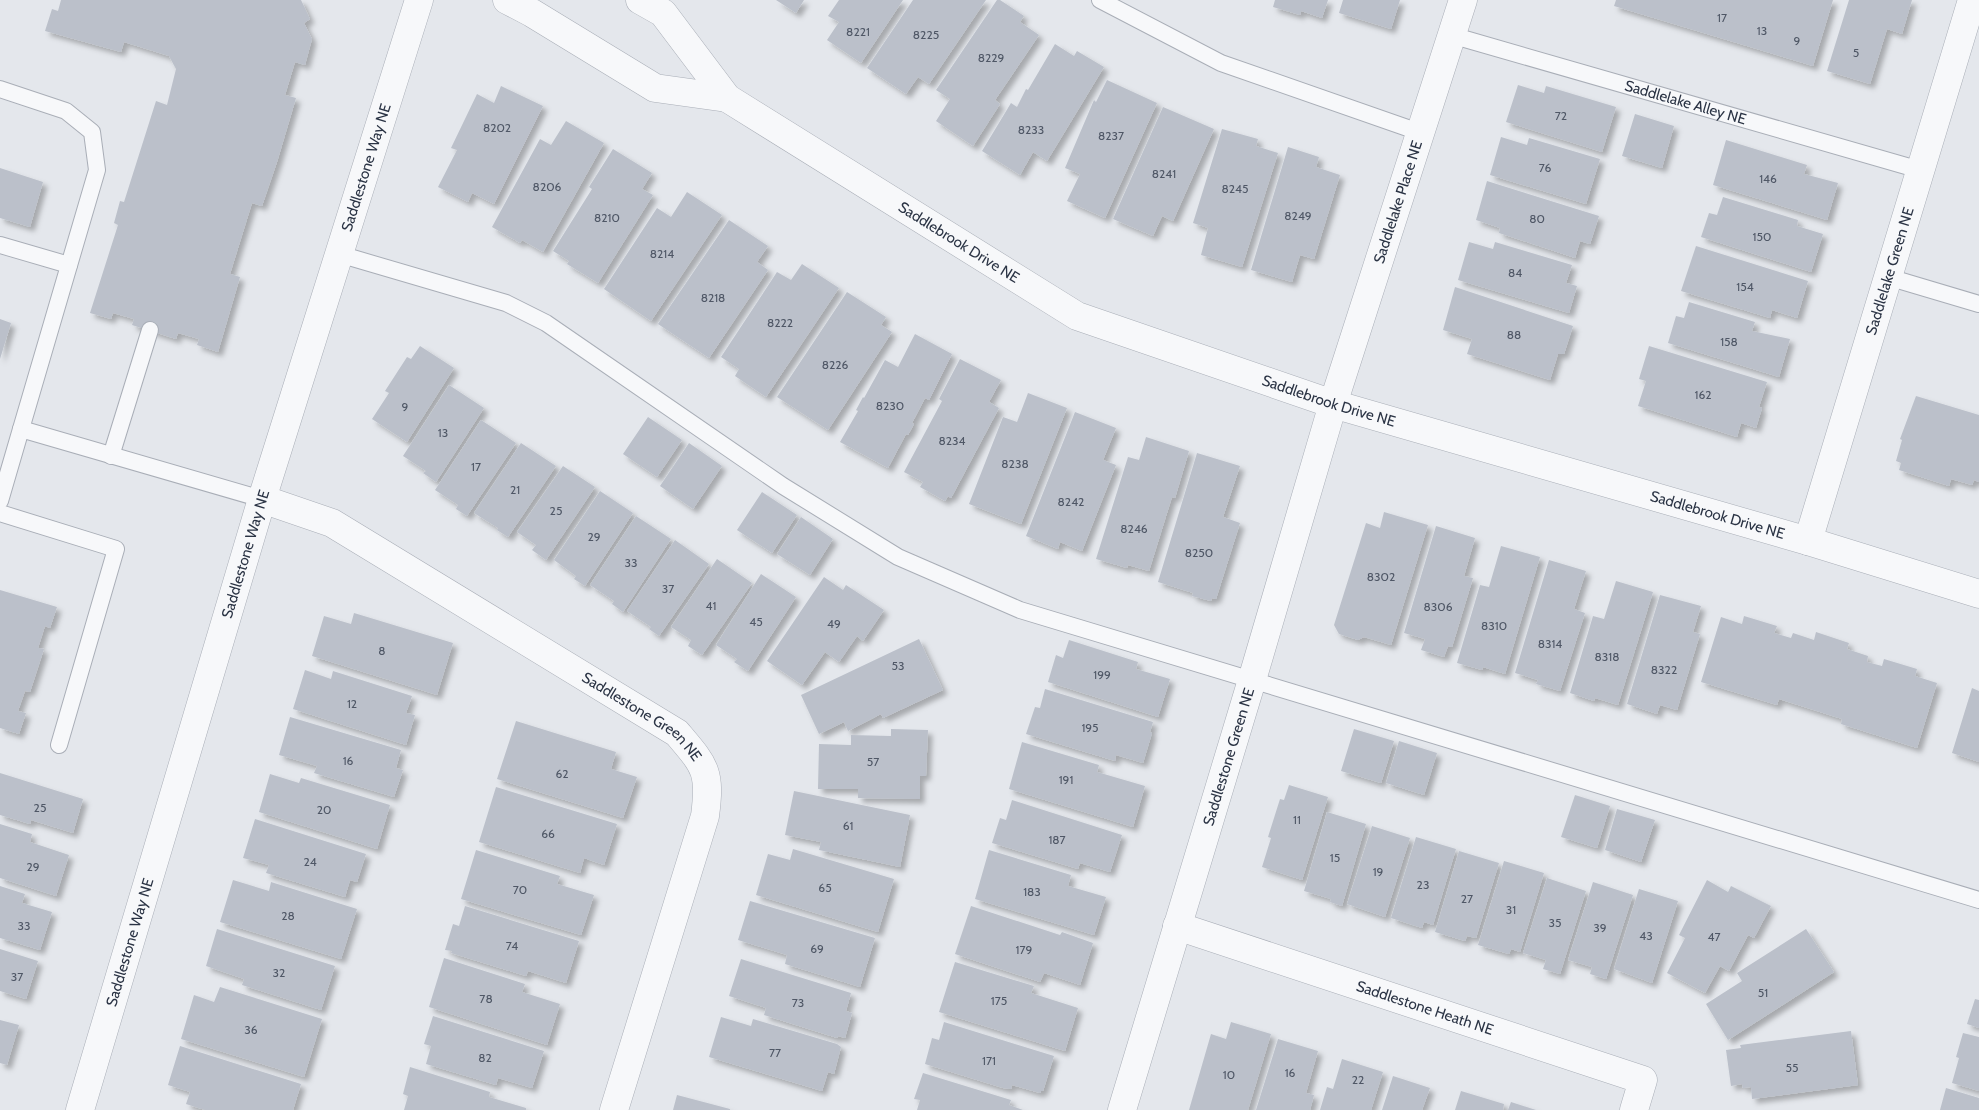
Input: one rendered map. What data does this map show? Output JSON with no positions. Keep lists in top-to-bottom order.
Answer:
{
  "streets": {
    "street": [
      "Saddlestone Way NE",
      "Saddlelake Place NE",
      "Saddlebrook Drive NE",
      "Saddlelake Green NE",
      "Saddlestone Green NE",
      "Saddlestone Heath NE"
    ],
    "lane": ["Saddlelake Alley NE"]
  },
  "crossings": [
    ["Saddlelake Alley NE", "Saddlelake Place NE"],
    ["Saddlelake Alley NE", "Saddlelake Green NE"],
    ["Saddlestone Way NE", "Saddlestone Green NE"],
    ["Saddlelake Place NE", "Saddlebrook Drive NE"],
    ["Saddlelake Place NE", "Saddlestone Green NE"],
    ["Saddlebrook Drive NE", "Saddlelake Green NE"],
    ["Saddlebrook Drive NE", "Saddlestone Green NE"],
    ["Saddlestone Green NE", "Saddlestone Heath NE"]
  ],
  "house_numbers": [
    "17",
    "13",
    "8221",
    "8225",
    "9",
    "5",
    "8229",
    "72",
    "8202",
    "8233",
    "8237",
    "76",
    "8241",
    "146",
    "8206",
    "8245",
    "8249",
    "8210",
    "80",
    "150",
    "8214",
    "84",
    "154",
    "8218",
    "8222",
    "88",
    "158",
    "8226",
    "162",
    "8230",
    "9",
    "13",
    "8234",
    "8238",
    "17",
    "21",
    "8242",
    "25",
    "8246",
    "29",
    "8250",
    "33",
    "8302",
    "37",
    "41",
    "8306",
    "45",
    "49",
    "8310",
    "8314",
    "8",
    "8318",
    "53",
    "8322",
    "199",
    "12",
    "195",
    "16",
    "57",
    "62",
    "191",
    "25",
    "20",
    "11",
    "61",
    "66",
    "187",
    "15",
    "24",
    "29",
    "19",
    "23",
    "65",
    "70",
    "183",
    "27",
    "31",
    "28",
    "35",
    "33",
    "39",
    "43",
    "47",
    "74",
    "69",
    "179",
    "32",
    "37",
    "51",
    "78",
    "175",
    "73",
    "36",
    "77",
    "82",
    "171",
    "55",
    "16",
    "10",
    "22"
  ]
}
